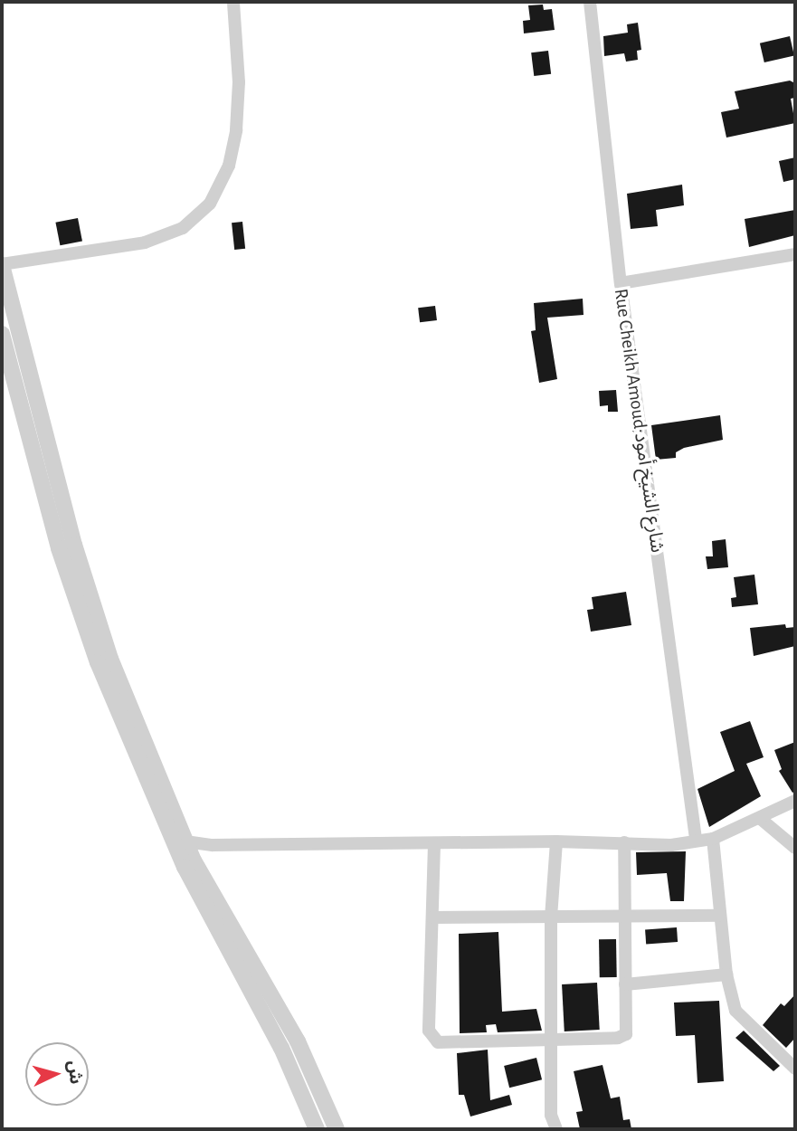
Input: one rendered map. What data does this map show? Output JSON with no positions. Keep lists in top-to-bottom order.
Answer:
{
  "streets": {
    "street": ["Rue Cheikh Amoud;شارع الشيخ أمود"]
  },
  "north": "right"
}
